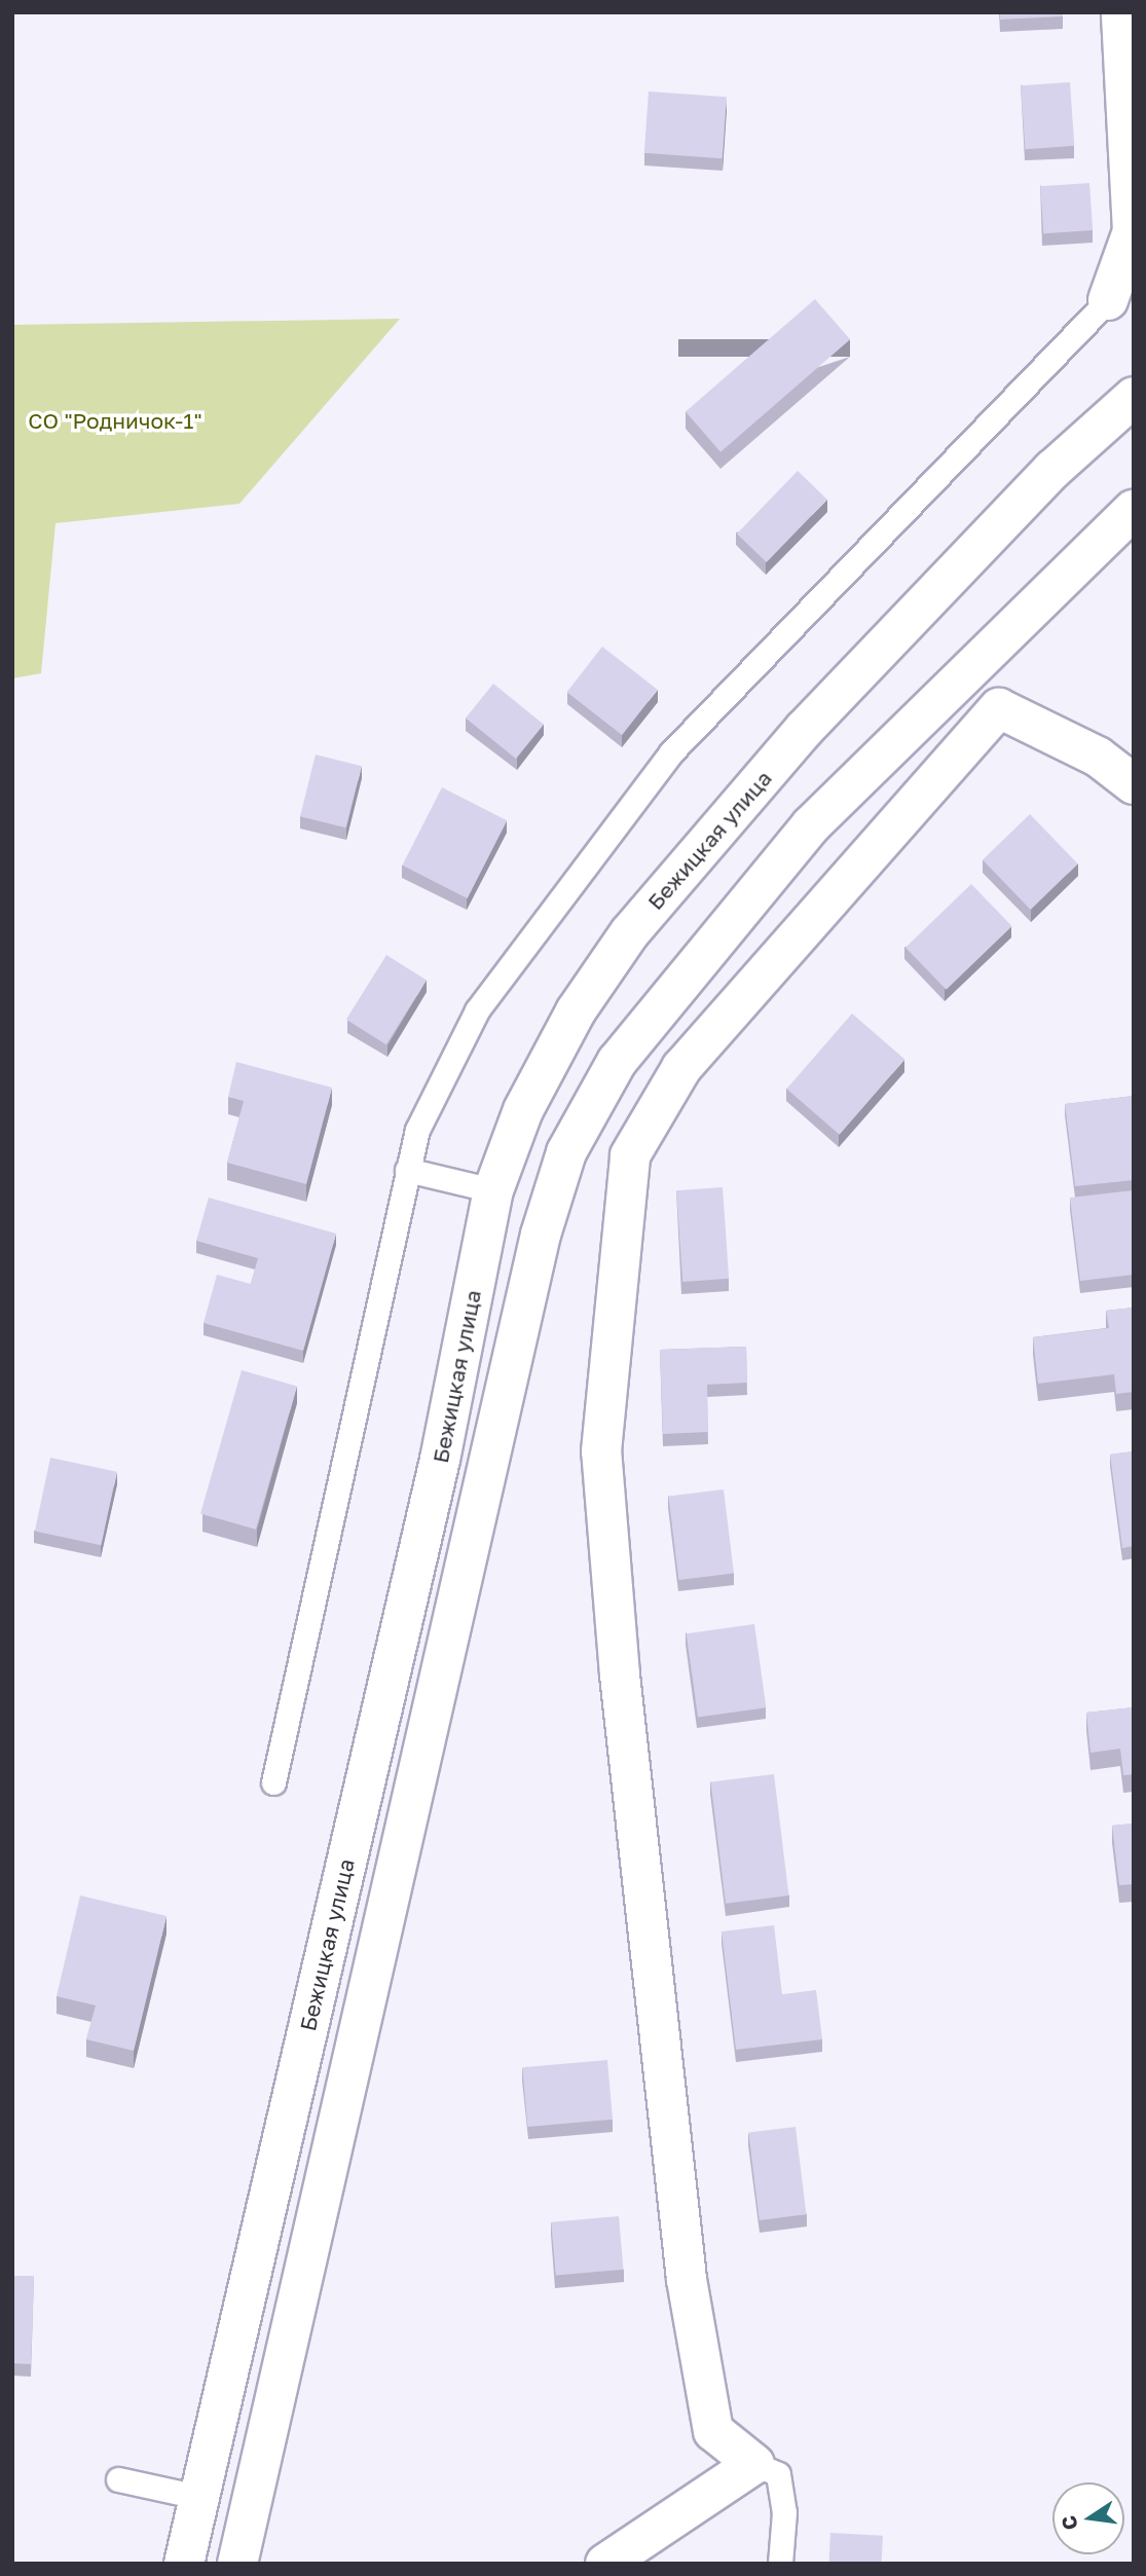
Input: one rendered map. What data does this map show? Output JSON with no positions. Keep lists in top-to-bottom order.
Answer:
{
  "streets": {
    "main road": ["Бежицкая улица"]
  },
  "parks": ["СО \"Родничок-1\""],
  "north": "left"
}
